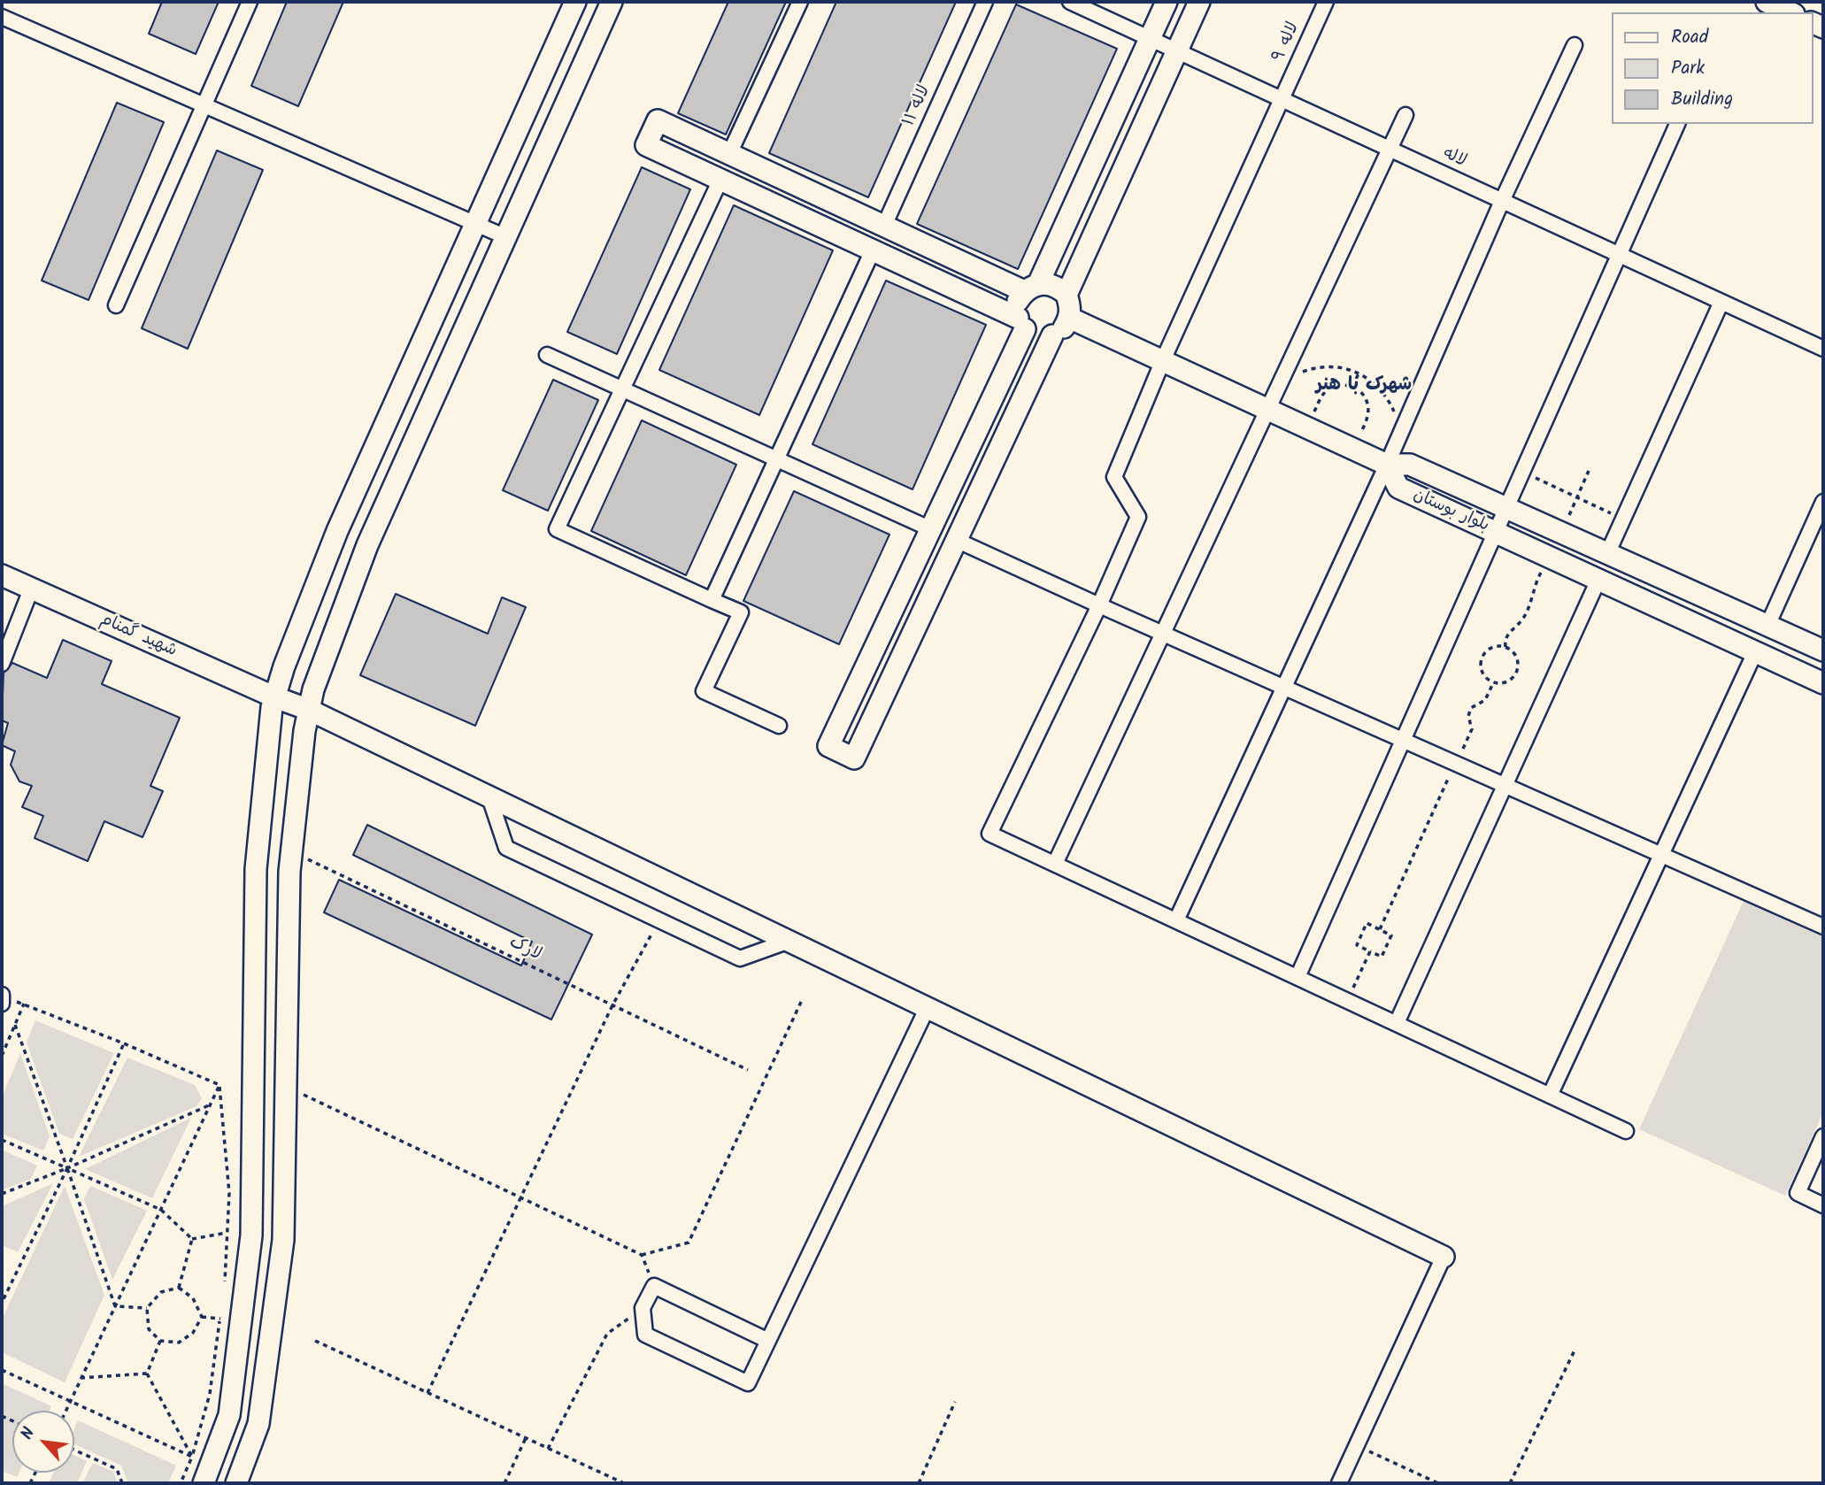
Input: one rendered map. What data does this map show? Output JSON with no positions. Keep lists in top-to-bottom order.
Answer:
{
  "streets": {
    "street": [
      "لاله ۹",
      "لاله ۱۱",
      "لاله",
      "بلوار بوستان",
      "شهید گمنام"
    ],
    "path": ["لارک"]
  },
  "crossings": [
    ["لاله ۹", "لاله"]
  ],
  "districts": ["شهرک با هنر"],
  "legend": ["Road", "Park", "Building"],
  "north": "top left"
}
